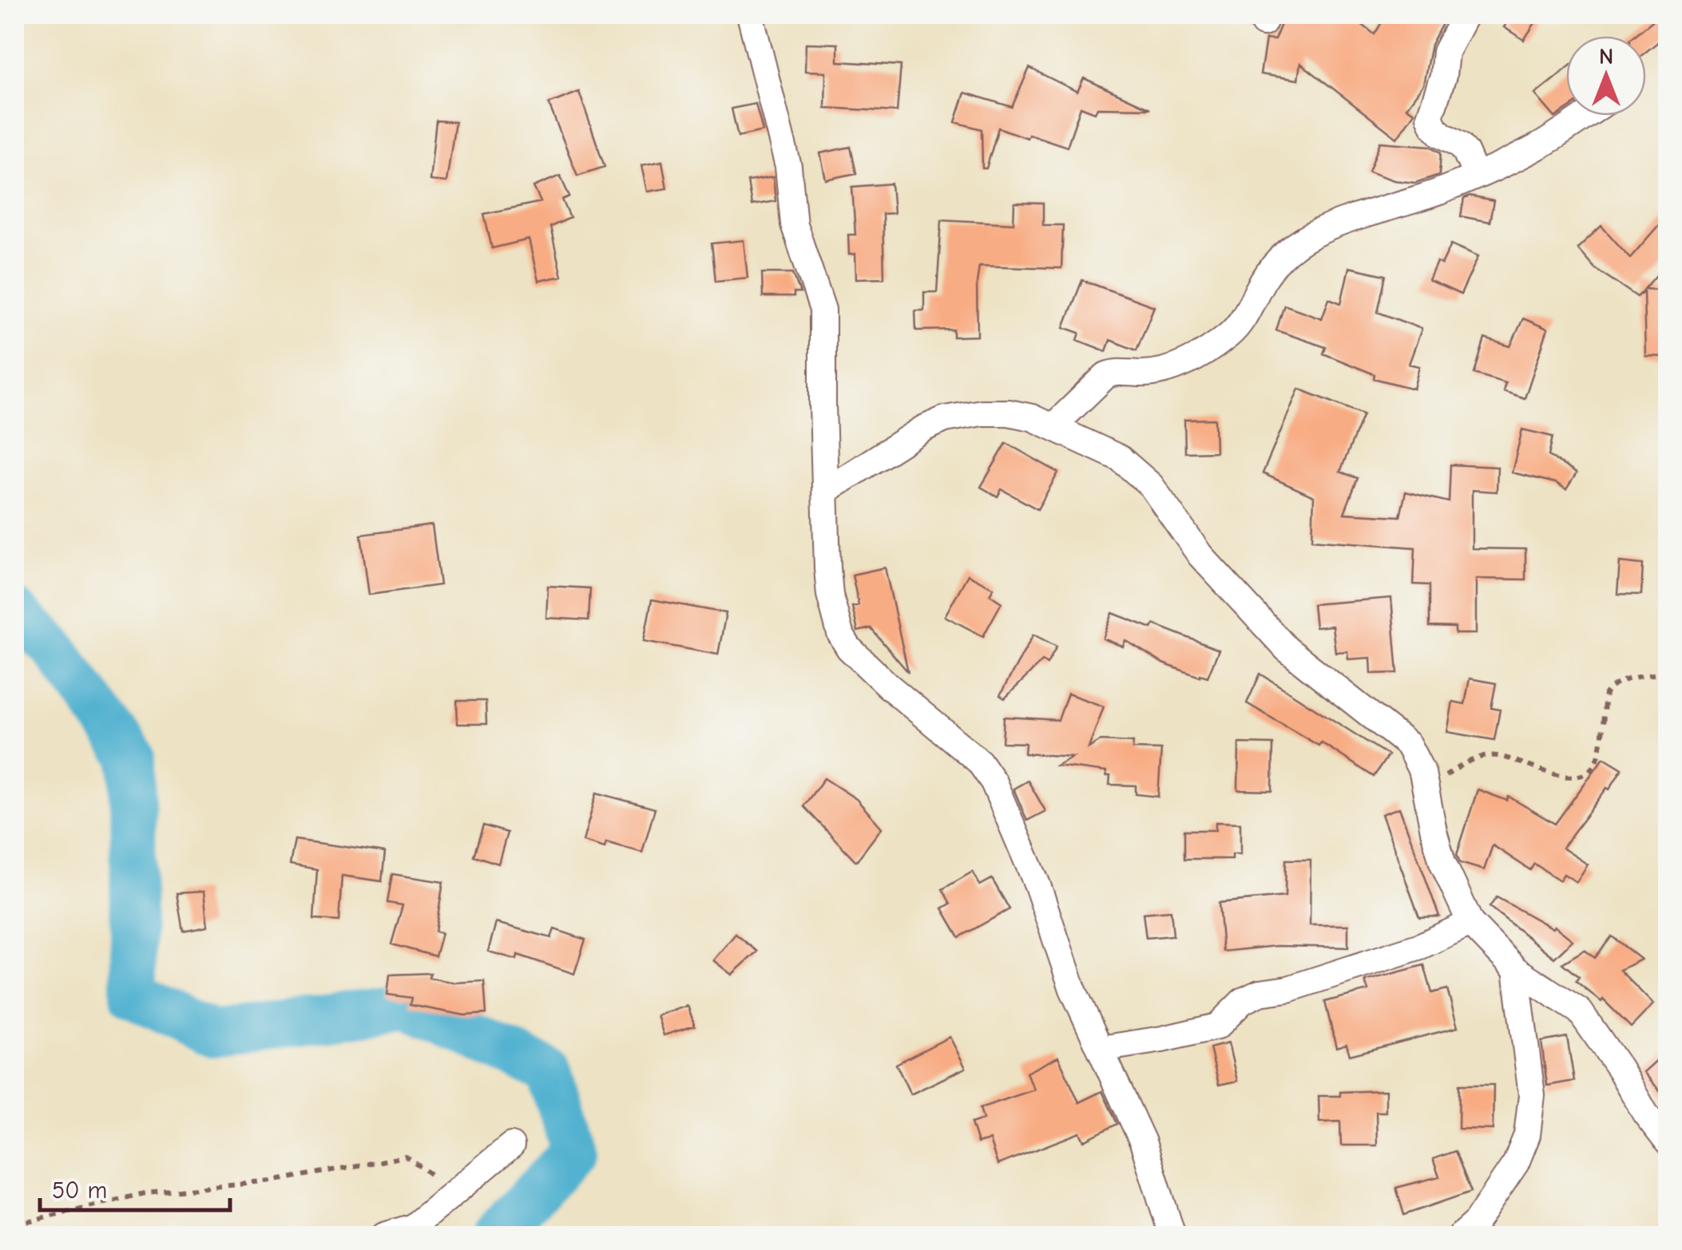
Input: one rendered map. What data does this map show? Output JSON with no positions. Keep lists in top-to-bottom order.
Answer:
{
  "scale_bar": "50 m",
  "north": "top"
}
